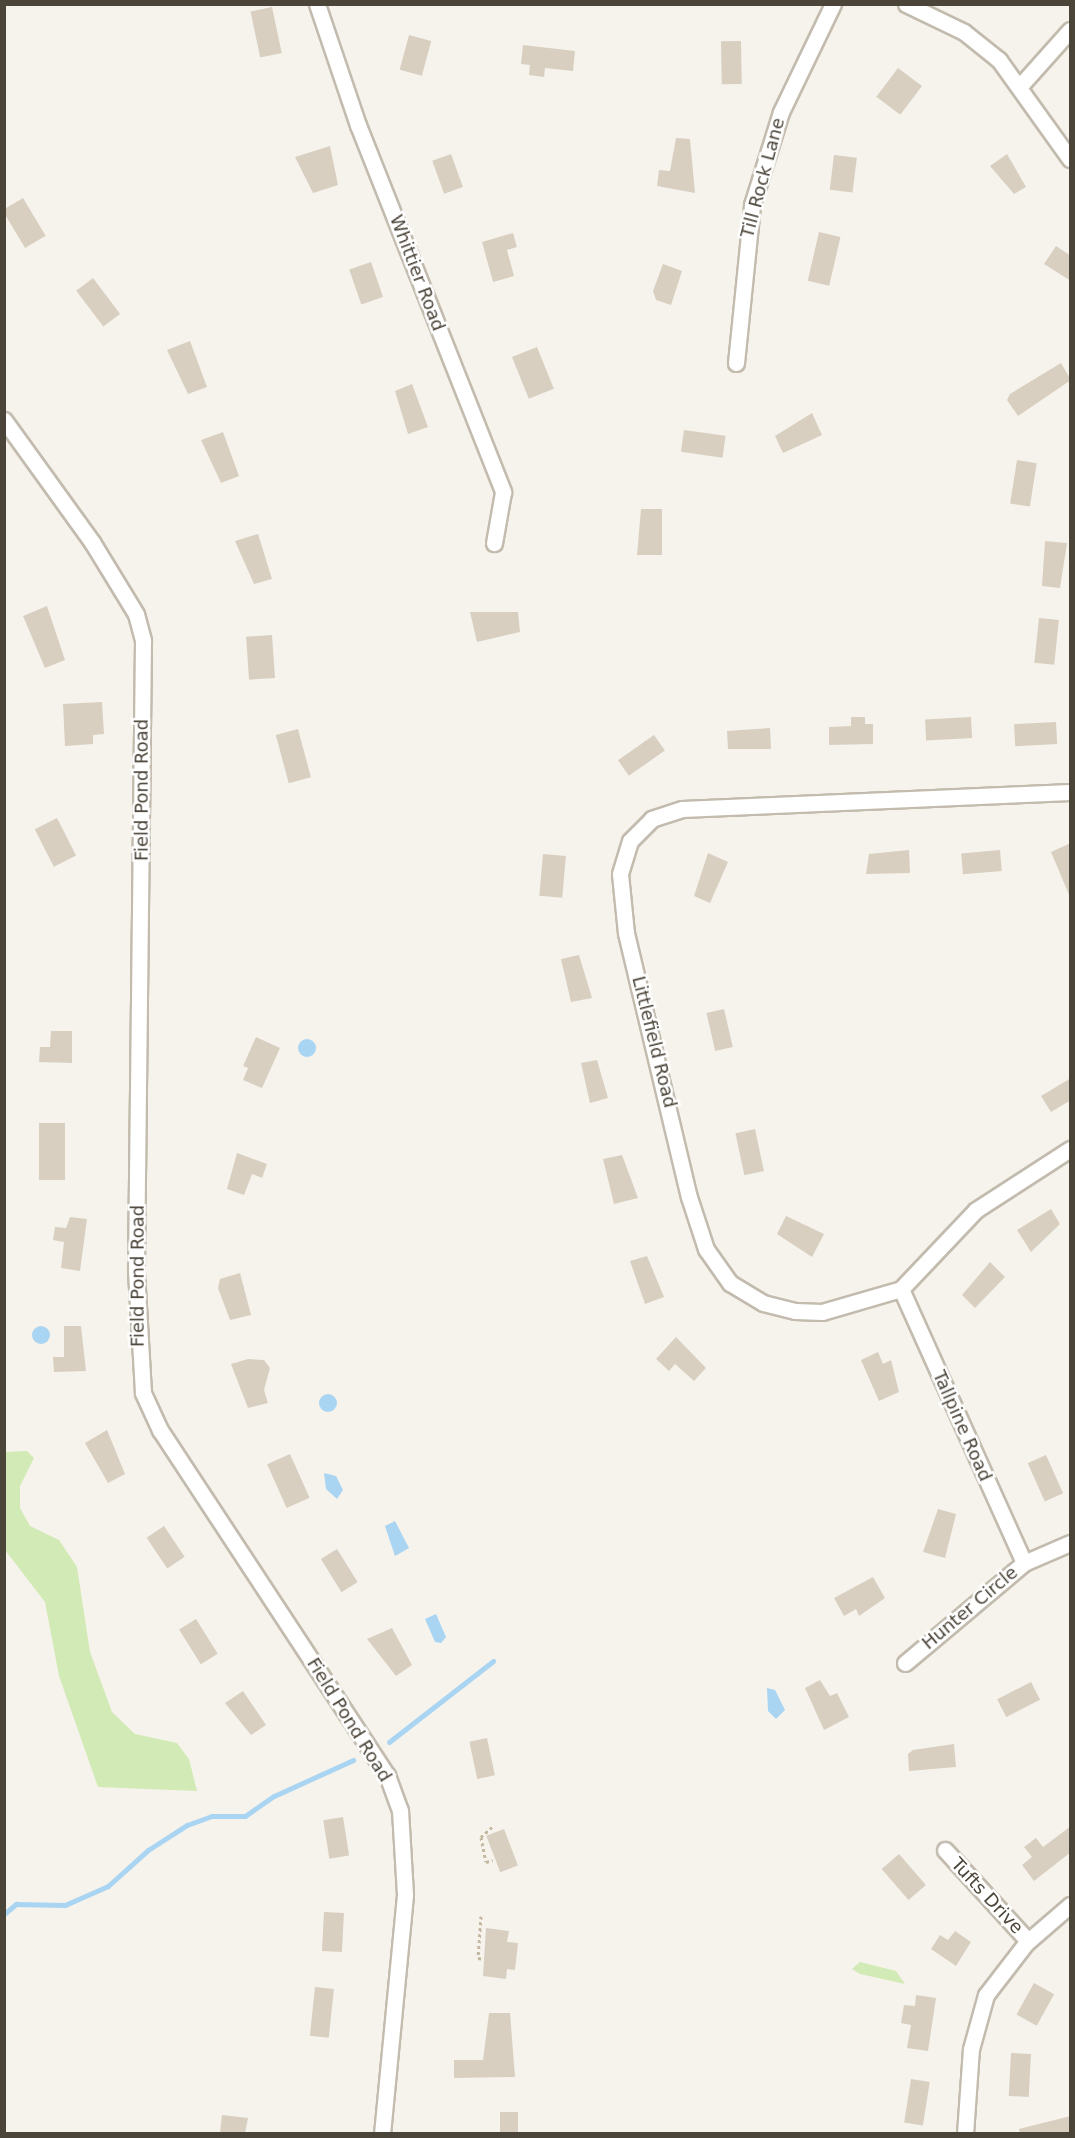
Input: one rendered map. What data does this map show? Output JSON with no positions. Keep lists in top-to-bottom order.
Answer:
{
  "streets": {
    "street": [
      "Till Rock Lane",
      "Whittier Road",
      "Field Pond Road",
      "Littlefield Road",
      "Tallpine Road",
      "Hunter Circle",
      "Tufts Drive"
    ]
  },
  "crossings": [
    ["Littlefield Road", "Tallpine Road"],
    ["Tallpine Road", "Hunter Circle"]
  ]
}
